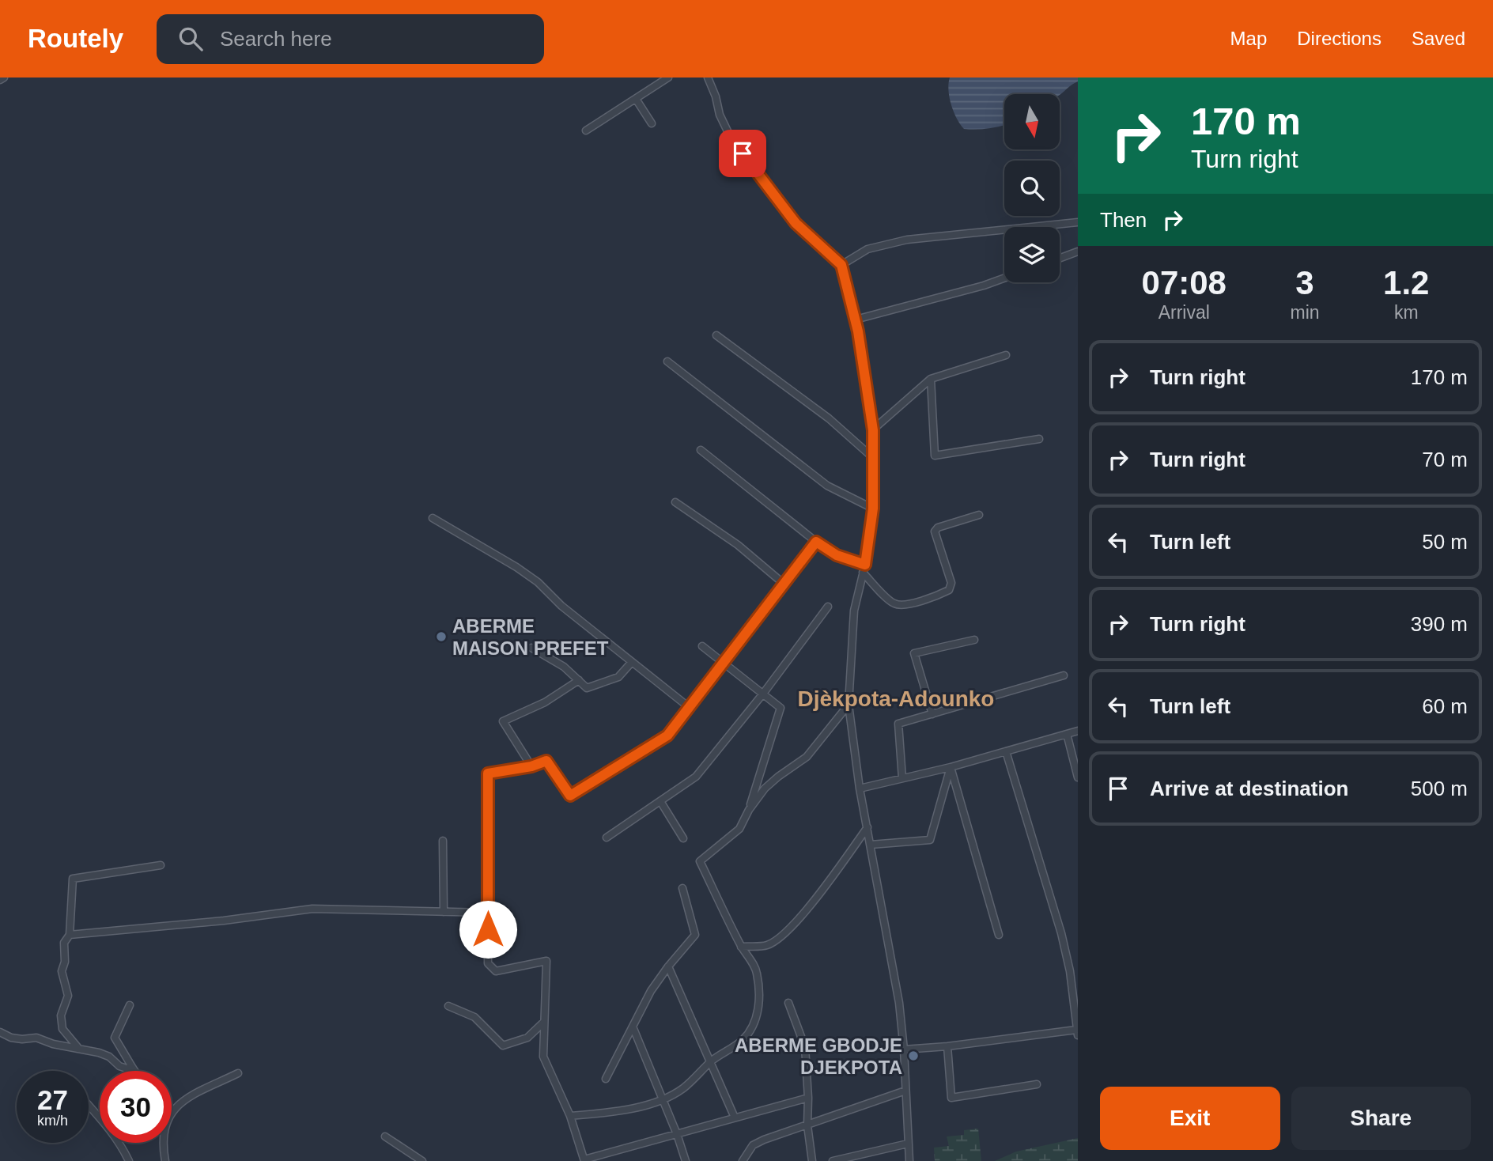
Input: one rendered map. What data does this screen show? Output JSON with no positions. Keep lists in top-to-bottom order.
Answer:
{
  "districts": ["Djèkpota-Adounko"],
  "places": ["ABERME MAISON PREFET", "ABERME GBODJE DJEKPOTA"],
  "north": "bottom",
  "page": {
    "header": "Routely",
    "search": "Search here",
    "nav": ["Map", "Directions", "Saved"],
    "turn": ["170 m", "Turn right"],
    "then": "Then",
    "eta": [
      "07:08",
      "Arrival",
      "3",
      "min",
      "1.2",
      "km"
    ],
    "list": [
      {
        "name": "Turn right",
        "value": "170 m"
      },
      {
        "name": "Turn right",
        "value": "70 m"
      },
      {
        "name": "Turn left",
        "value": "50 m"
      },
      {
        "name": "Turn right",
        "value": "390 m"
      },
      {
        "name": "Turn left",
        "value": "60 m"
      },
      {
        "name": "Arrive at destination",
        "value": "500 m"
      }
    ],
    "speed": "27 km/h",
    "limit": "30",
    "buttons": ["Exit", "Share"]
  }
}
